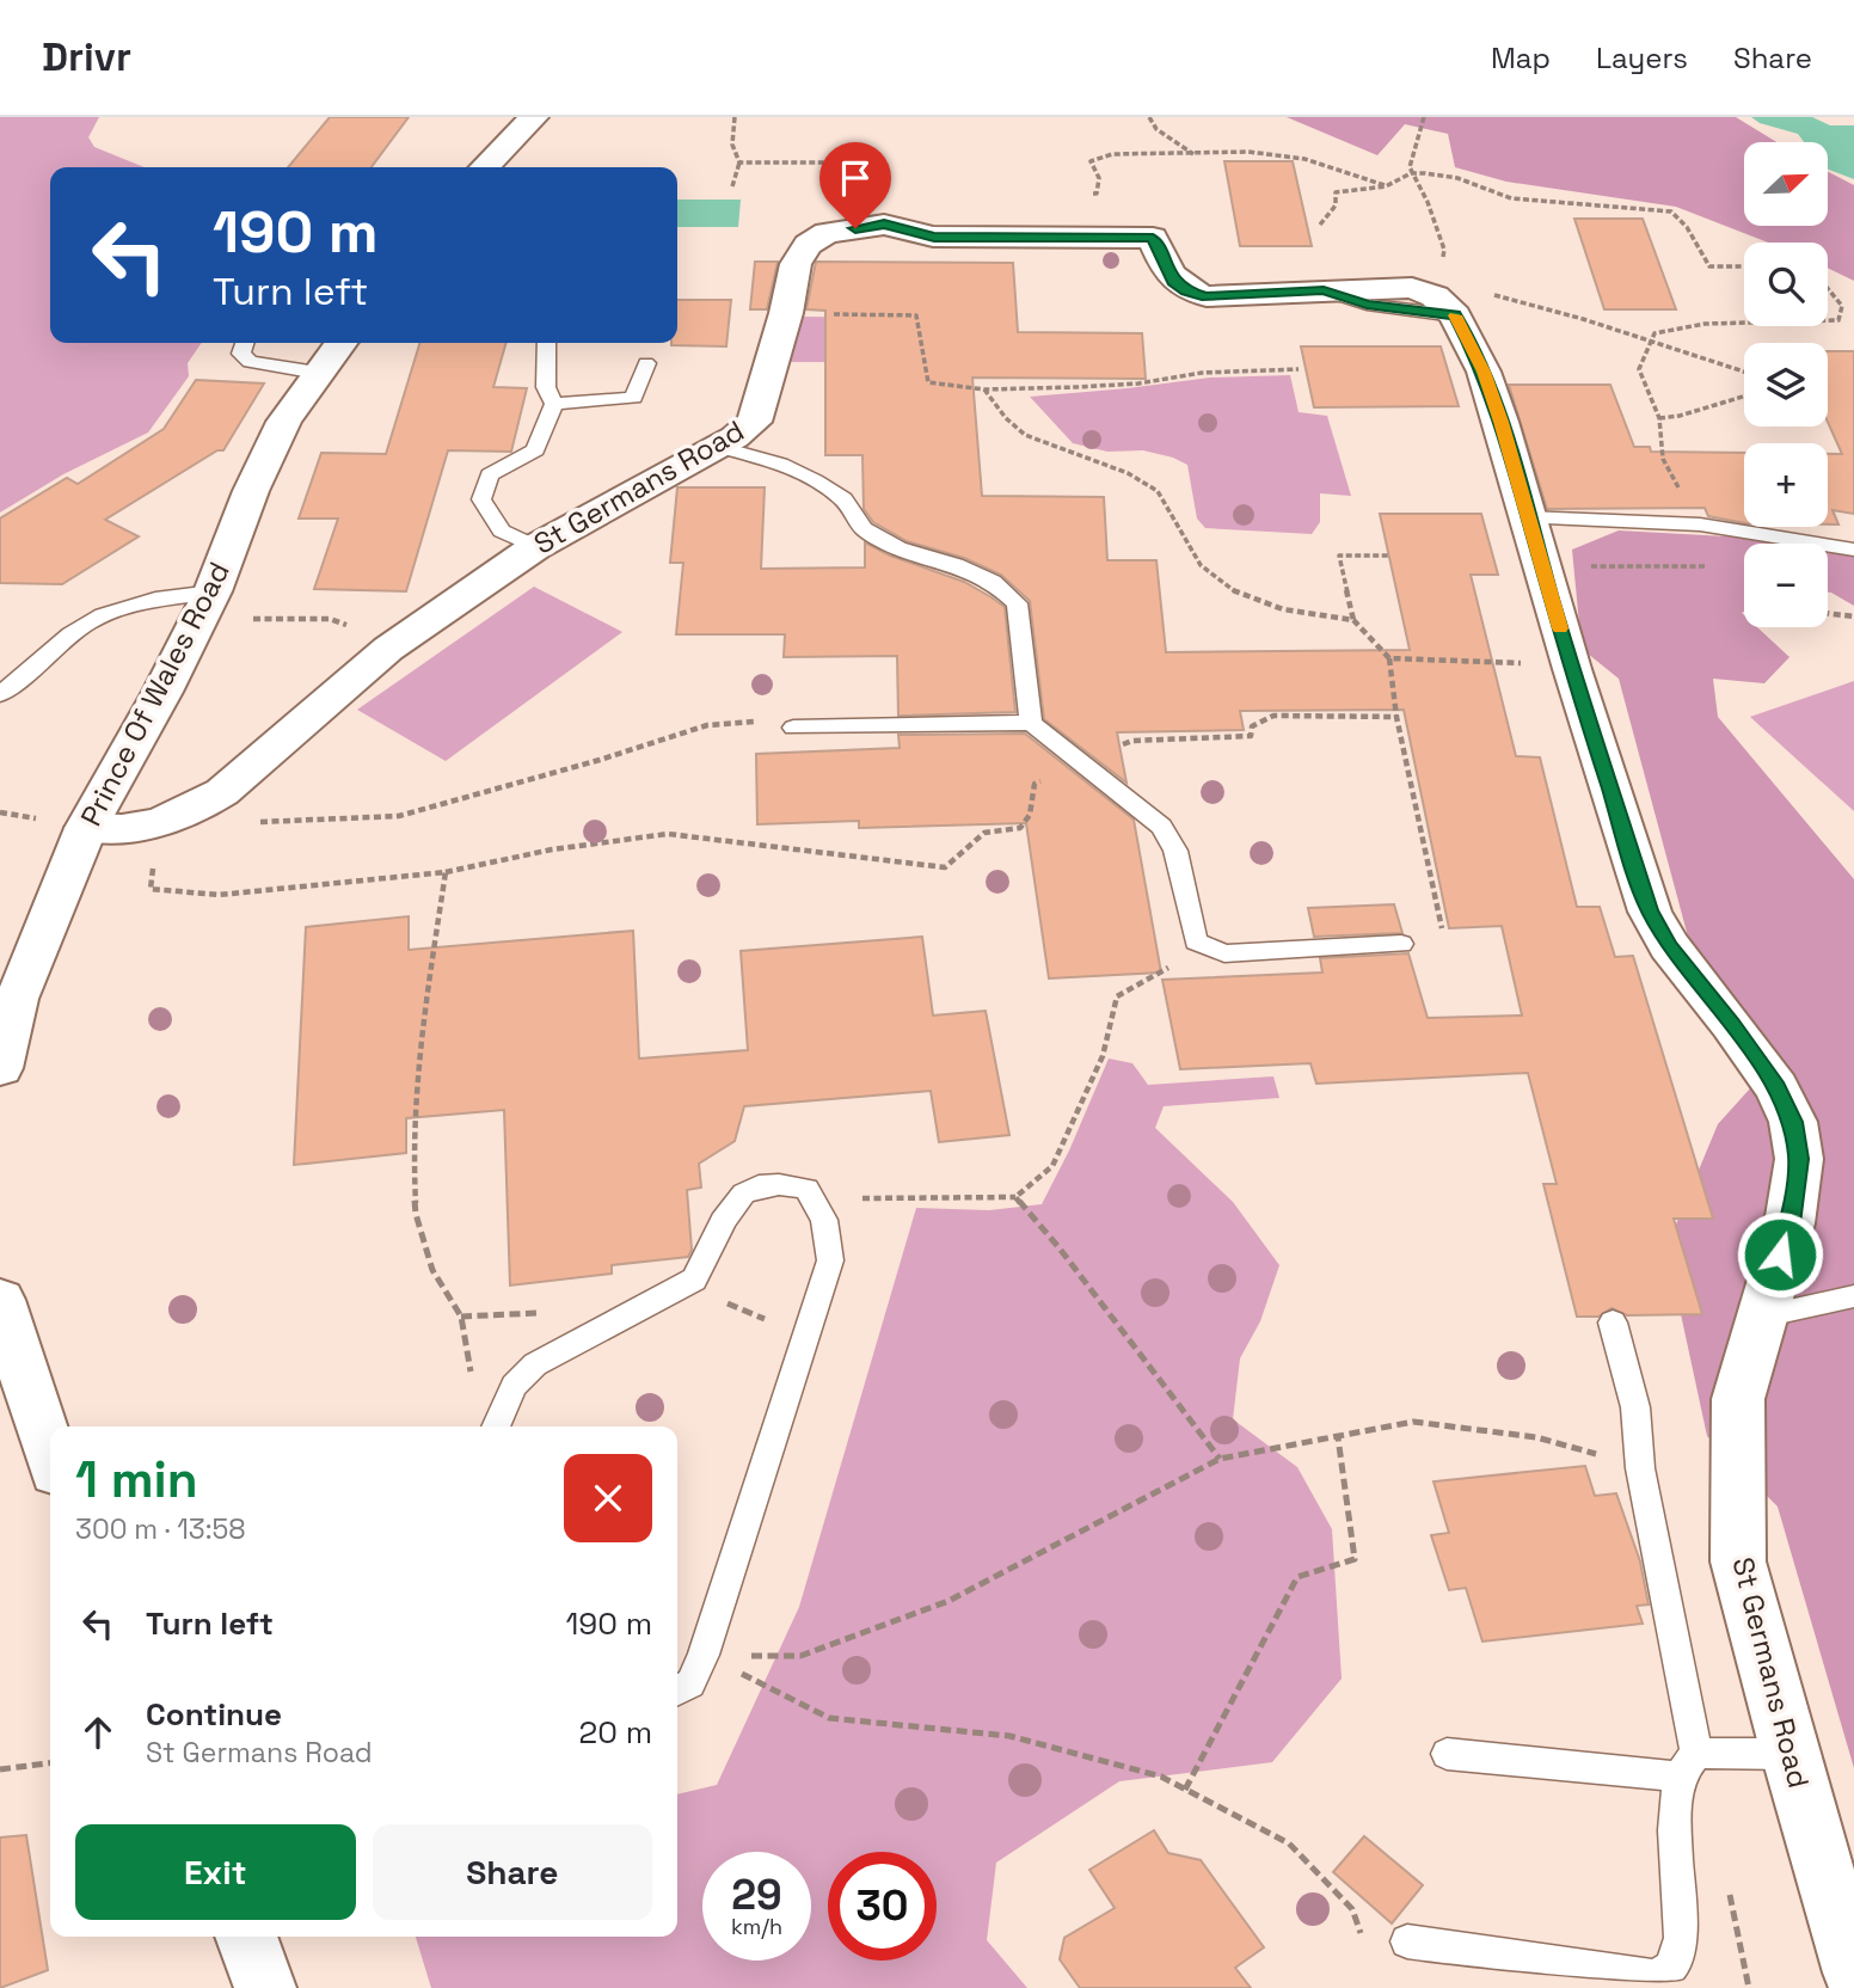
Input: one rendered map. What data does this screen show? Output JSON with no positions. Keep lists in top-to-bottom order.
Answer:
{
  "streets": {
    "street": ["St Germans Road", "Prince Of Wales Road"]
  },
  "crossings": [
    ["St Germans Road", "Prince Of Wales Road"]
  ],
  "north": "top right",
  "page": {
    "header": "Drivr",
    "nav": ["Map", "Layers", "Share"],
    "map_buttons": ["+", "−"],
    "turn": ["190 m", "Turn left"],
    "heading": ["1 min", "300 m · 13:58"],
    "list": [
      {
        "name": "Turn left",
        "value": "190 m"
      },
      {
        "name": "Continue",
        "note": "St Germans Road",
        "value": "20 m"
      }
    ],
    "buttons": ["Exit", "Share"],
    "speed": "29 km/h",
    "limit": "30"
  }
}
